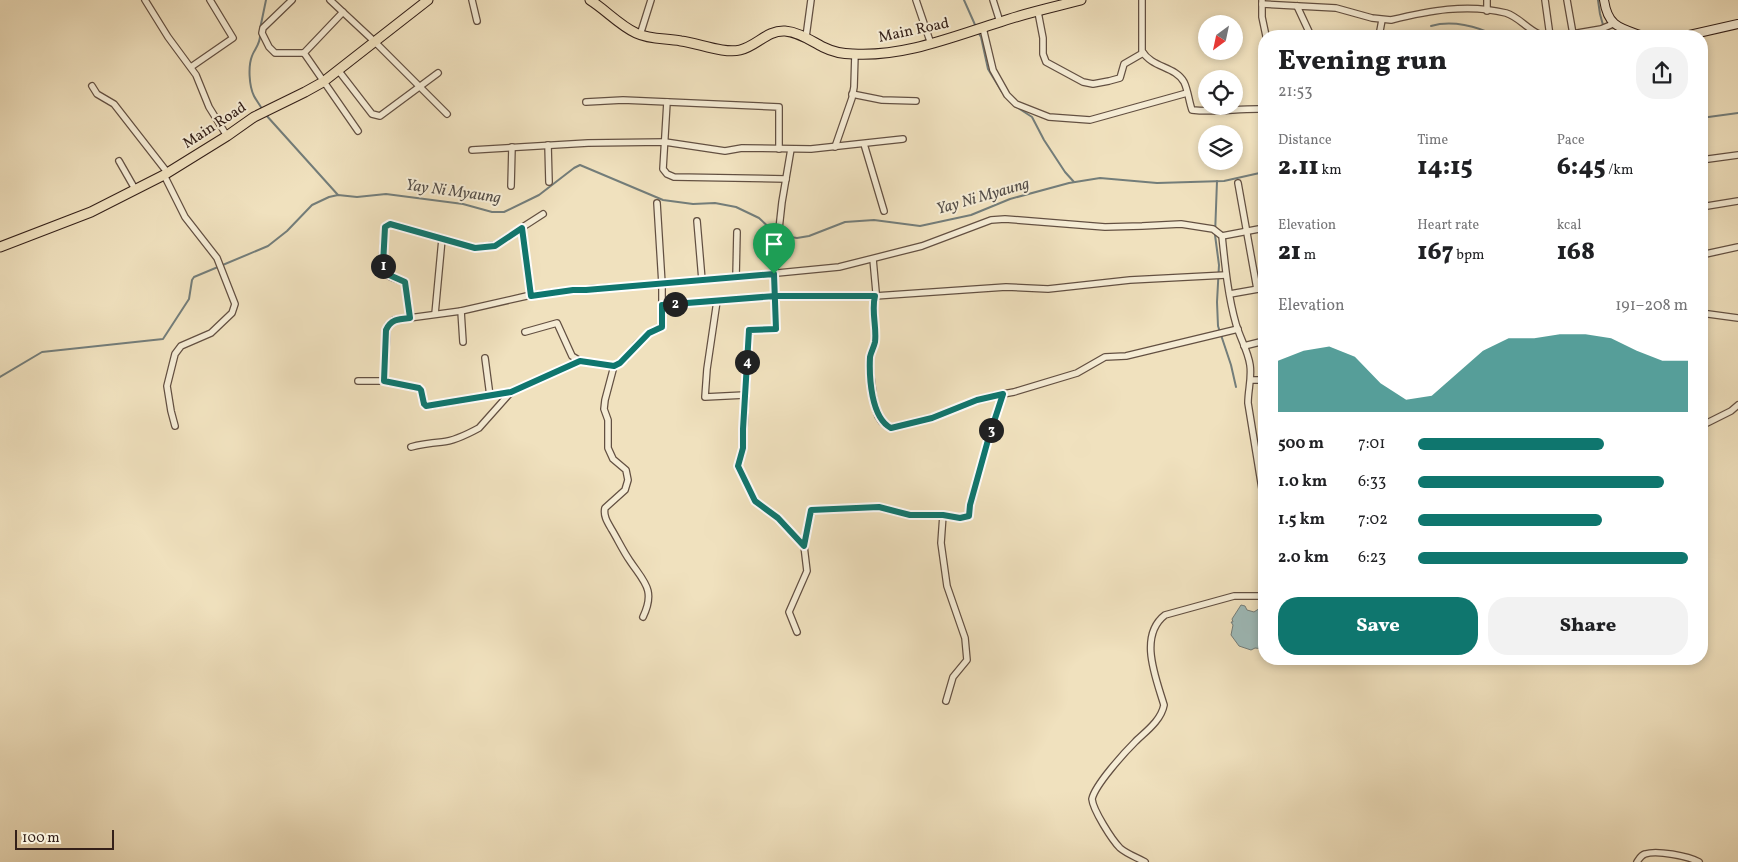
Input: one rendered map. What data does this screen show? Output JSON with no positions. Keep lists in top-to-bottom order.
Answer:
{
  "streets": {
    "main road": ["Main Road"]
  },
  "water": ["Yay Ni Myaung"],
  "scale_bar": "100 m",
  "north": "bottom left",
  "page": {
    "heading": ["Evening run", "21:53"],
    "stats": [
      ["Distance", "2.11 km"],
      ["Time", "14:15"],
      ["Pace", "6:45 /km"],
      ["Elevation", "21 m"],
      ["Heart rate", "167 bpm"],
      ["kcal", "168"]
    ],
    "pins": [
      "1",
      "2",
      "4",
      "3"
    ],
    "chart": ["Elevation", "191–208 m"],
    "list": [
      {
        "name": "500 m",
        "note": "7:01"
      },
      {
        "name": "1.0 km",
        "note": "6:33"
      },
      {
        "name": "1.5 km",
        "note": "7:02"
      },
      {
        "name": "2.0 km",
        "note": "6:23"
      }
    ],
    "buttons": ["Save", "Share"],
    "scale": "100 m"
  }
}
